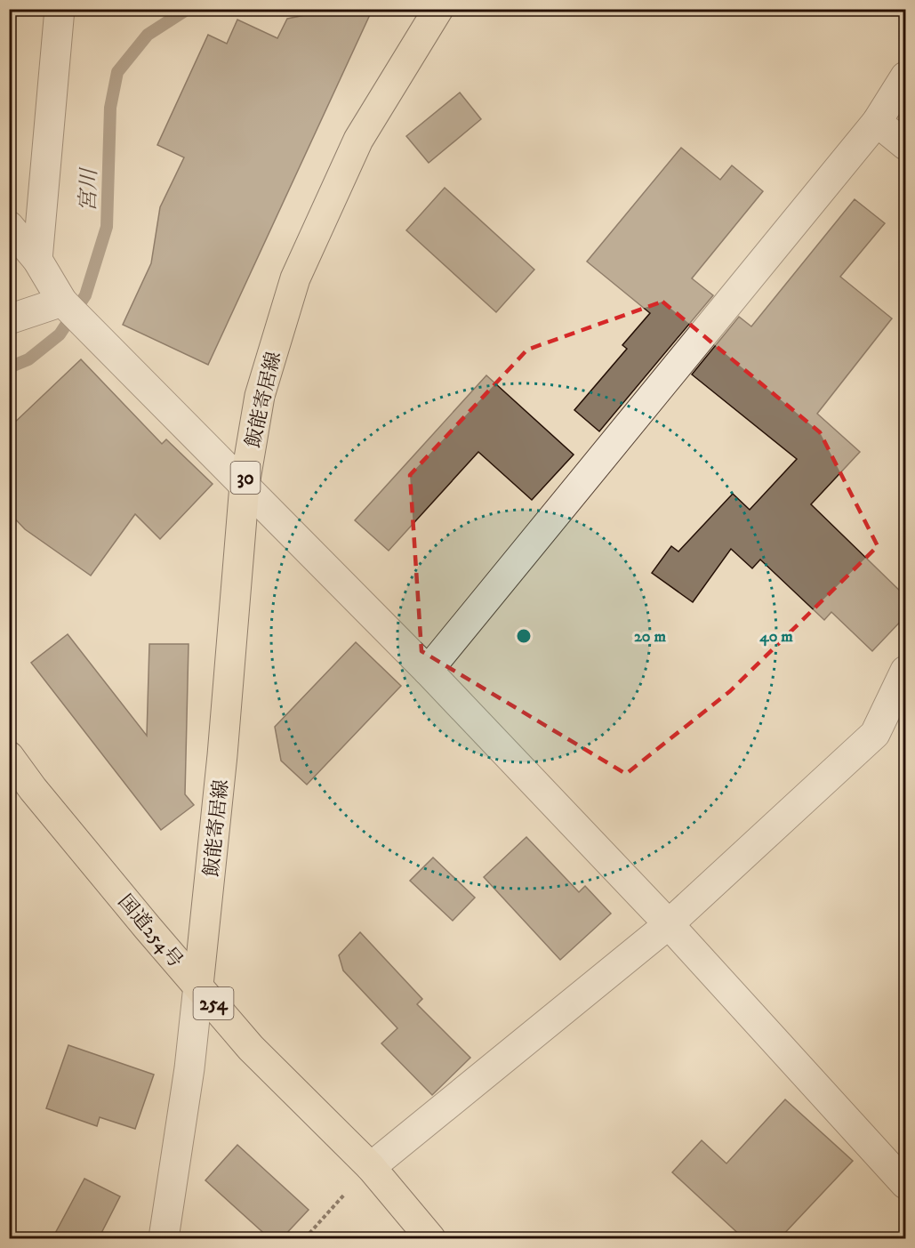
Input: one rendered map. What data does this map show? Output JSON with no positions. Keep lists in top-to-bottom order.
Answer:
{
  "streets": {
    "main road": [
      "飯能寄居線",
      "30",
      "国道254号",
      "254"
    ]
  },
  "crossings": [
    ["飯能寄居線", "国道254号"]
  ],
  "water": ["宮川"],
  "rings": ["20 m", "40 m"]
}
